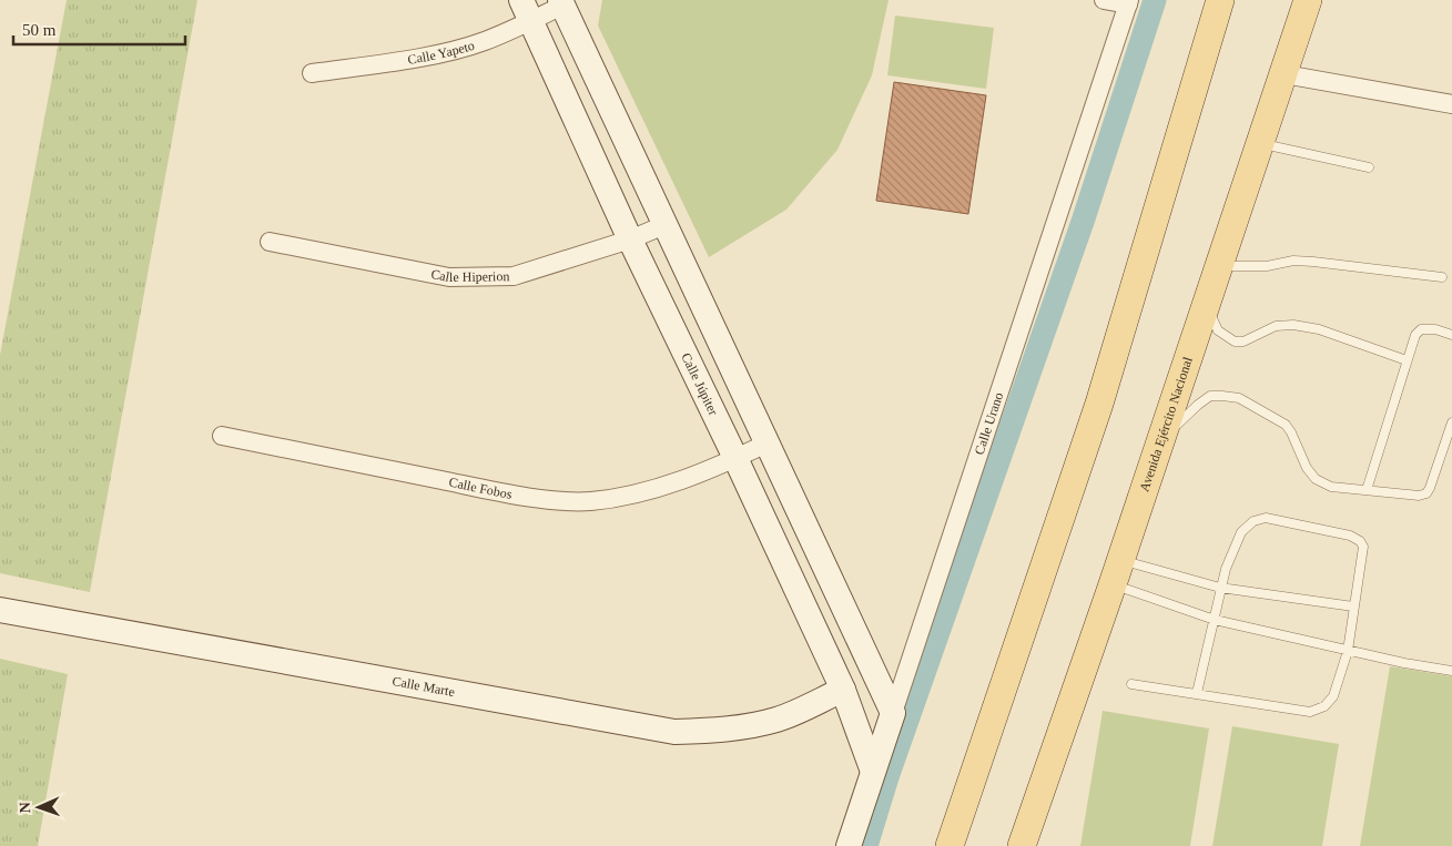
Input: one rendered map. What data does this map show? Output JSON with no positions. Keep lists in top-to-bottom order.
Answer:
{
  "streets": {
    "main road": ["Avenida Ejército Nacional"],
    "street": [
      "Calle Yapeto",
      "Calle Hiperion",
      "Calle Júpiter",
      "Calle Urano",
      "Calle Fobos",
      "Calle Marte"
    ]
  },
  "crossings": [
    ["Calle Yapeto", "Calle Júpiter"],
    ["Calle Hiperion", "Calle Júpiter"],
    ["Calle Júpiter", "Calle Urano"],
    ["Calle Júpiter", "Calle Fobos"],
    ["Calle Júpiter", "Calle Marte"]
  ],
  "scale_bar": "50 m",
  "north": "left"
}
